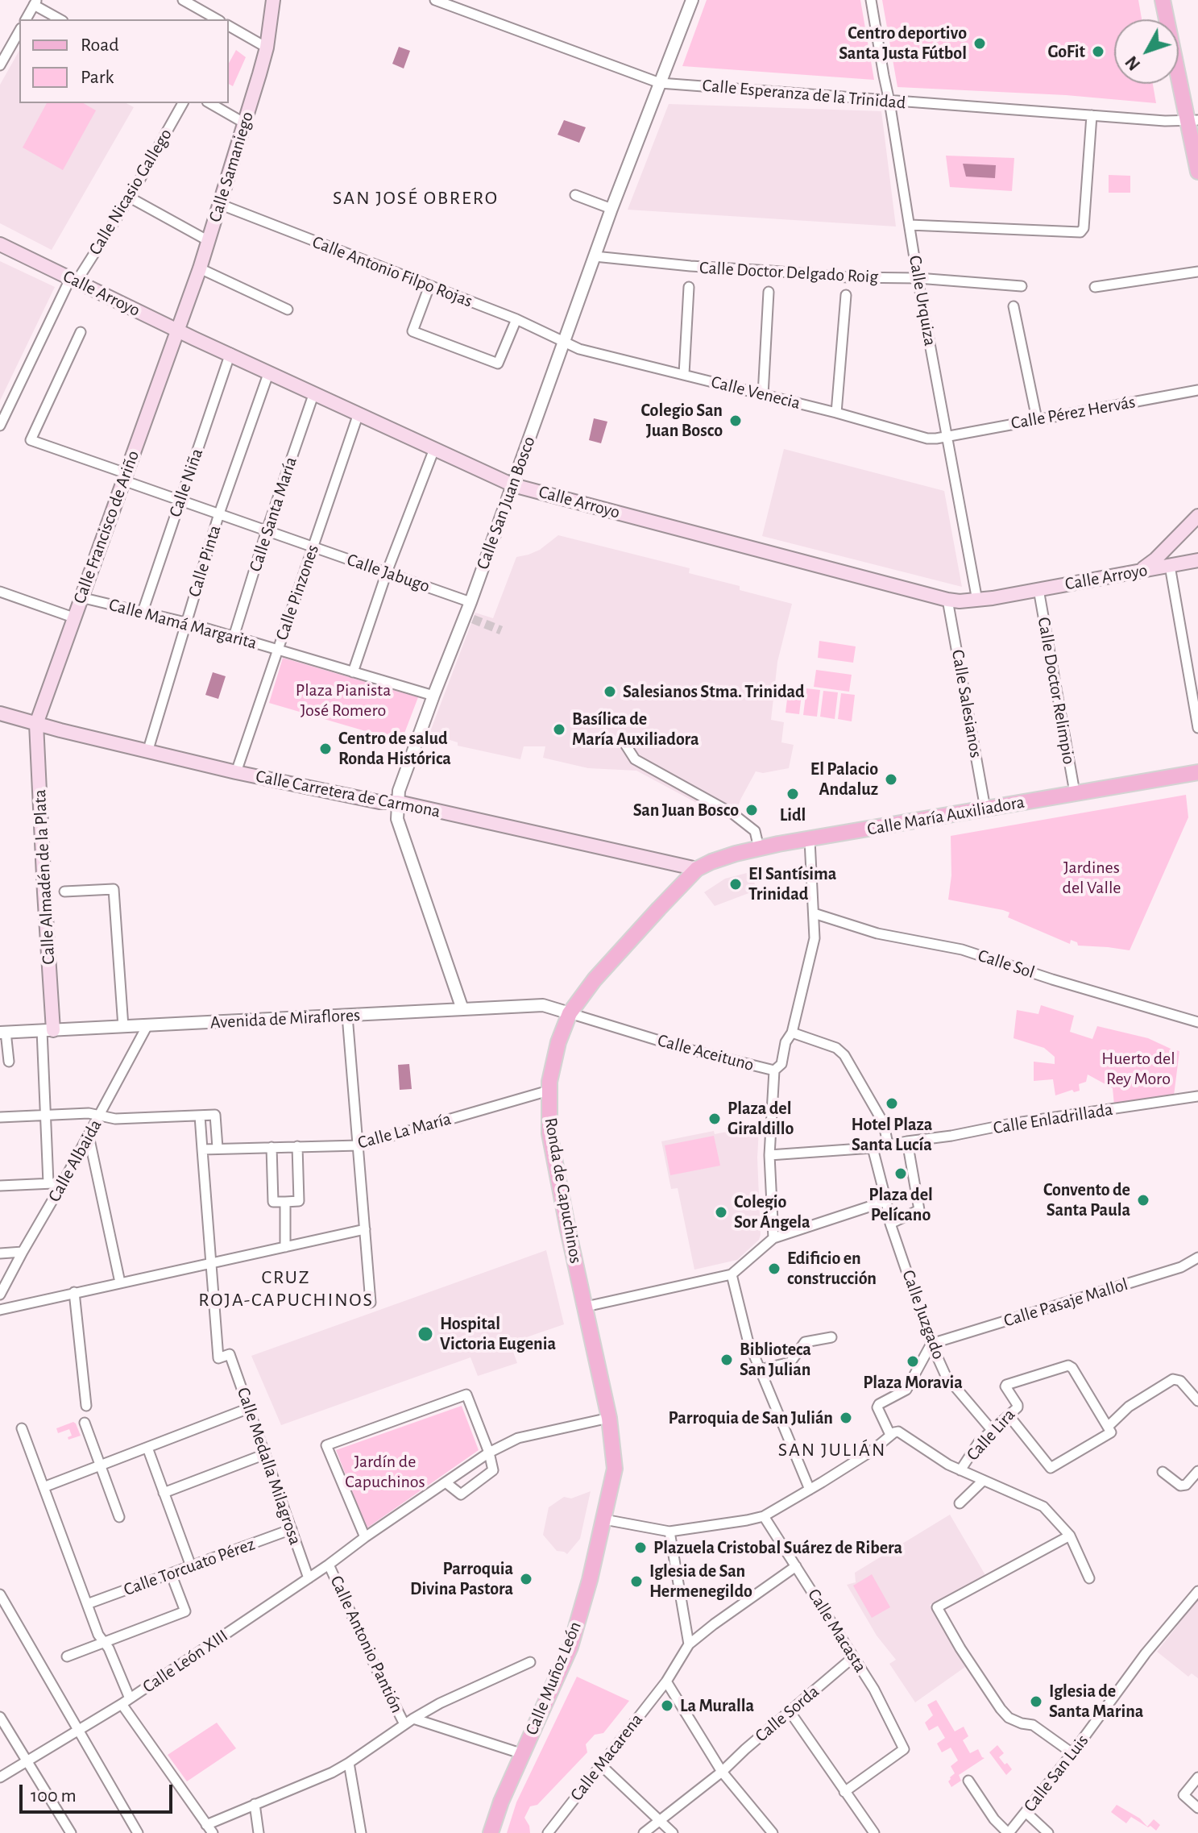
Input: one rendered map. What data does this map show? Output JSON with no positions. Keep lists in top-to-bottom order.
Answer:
{
  "streets": {
    "main road": [
      "Calle Samaniego",
      "Calle Arroyo",
      "Calle Francisco de Ariño",
      "Calle Carretera de Carmona",
      "Calle María Auxiliadora",
      "Calle Almadén de la Plata",
      "Ronda de Capuchinos",
      "Calle Muñoz León"
    ],
    "street": [
      "Calle Esperanza de la Trinidad",
      "Calle Nicasio Gallego",
      "Calle Antonio Filpo Rojas",
      "Calle Doctor Delgado Roig",
      "Calle Urquiza",
      "Calle Venecia",
      "Calle Pérez Hervás",
      "Calle Niña",
      "Calle San Juan Bosco",
      "Calle Santa María",
      "Calle Pinta",
      "Calle Jabugo",
      "Calle Pinzones",
      "Calle Mamá Margarita",
      "Calle Doctor Relimpio",
      "Calle Salesianos",
      "Calle Sol",
      "Avenida de Miraflores",
      "Calle Aceituno",
      "Calle Enladrillada",
      "Calle La María",
      "Calle Albaida",
      "Calle Pasaje Mallol",
      "Calle Juzgado",
      "Calle Lira",
      "Calle Medalla Milagrosa",
      "Calle Torcuato Pérez",
      "Calle Macasta",
      "Calle Antonio Pantión",
      "Calle León XIII",
      "Calle Sorda",
      "Calle Macarena",
      "Calle San Luis"
    ]
  },
  "crossings": [
    ["Calle Esperanza de la Trinidad", "Calle Urquiza"],
    ["Calle Esperanza de la Trinidad", "Calle San Juan Bosco"],
    ["Calle Samaniego", "Calle Antonio Filpo Rojas"],
    ["Calle Samaniego", "Calle Arroyo"],
    ["Calle Samaniego", "Calle Francisco de Ariño"],
    ["Calle Nicasio Gallego", "Calle Arroyo"],
    ["Calle Antonio Filpo Rojas", "Calle Venecia"],
    ["Calle Antonio Filpo Rojas", "Calle San Juan Bosco"],
    ["Calle Doctor Delgado Roig", "Calle Urquiza"],
    ["Calle Doctor Delgado Roig", "Calle San Juan Bosco"],
    ["Calle Arroyo", "Calle Urquiza"],
    ["Calle Arroyo", "Calle Niña"],
    ["Calle Arroyo", "Calle San Juan Bosco"],
    ["Calle Arroyo", "Calle Santa María"],
    ["Calle Arroyo", "Calle Francisco de Ariño"],
    ["Calle Arroyo", "Calle Pinta"],
    ["Calle Arroyo", "Calle Pinzones"],
    ["Calle Arroyo", "Calle Doctor Relimpio"],
    ["Calle Arroyo", "Calle Salesianos"],
    ["Calle Urquiza", "Calle Venecia"],
    ["Calle Urquiza", "Calle Pérez Hervás"],
    ["Calle Venecia", "Calle Pérez Hervás"],
    ["Calle Venecia", "Calle San Juan Bosco"],
    ["Calle Niña", "Calle Jabugo"],
    ["Calle Niña", "Calle Mamá Margarita"],
    ["Calle San Juan Bosco", "Calle Jabugo"],
    ["Calle San Juan Bosco", "Calle Mamá Margarita"],
    ["Calle San Juan Bosco", "Calle Carretera de Carmona"],
    ["Calle San Juan Bosco", "Avenida de Miraflores"],
    ["Calle Santa María", "Calle Jabugo"],
    ["Calle Santa María", "Calle Mamá Margarita"],
    ["Calle Francisco de Ariño", "Calle Jabugo"],
    ["Calle Francisco de Ariño", "Calle Mamá Margarita"],
    ["Calle Francisco de Ariño", "Calle Carretera de Carmona"],
    ["Calle Francisco de Ariño", "Calle Almadén de la Plata"],
    ["Calle Pinta", "Calle Jabugo"],
    ["Calle Pinta", "Calle Mamá Margarita"],
    ["Calle Pinta", "Calle Carretera de Carmona"],
    ["Calle Jabugo", "Calle Pinzones"],
    ["Calle Pinzones", "Calle Mamá Margarita"],
    ["Calle Pinzones", "Calle Carretera de Carmona"],
    ["Calle Doctor Relimpio", "Calle María Auxiliadora"],
    ["Calle Salesianos", "Calle María Auxiliadora"],
    ["Calle Carretera de Carmona", "Calle María Auxiliadora"],
    ["Calle Carretera de Carmona", "Calle Almadén de la Plata"],
    ["Calle Carretera de Carmona", "Ronda de Capuchinos"],
    ["Calle María Auxiliadora", "Ronda de Capuchinos"],
    ["Calle Almadén de la Plata", "Avenida de Miraflores"],
    ["Avenida de Miraflores", "Calle Aceituno"],
    ["Avenida de Miraflores", "Calle Albaida"],
    ["Avenida de Miraflores", "Ronda de Capuchinos"],
    ["Calle Aceituno", "Ronda de Capuchinos"],
    ["Calle La María", "Ronda de Capuchinos"],
    ["Ronda de Capuchinos", "Calle León XIII"],
    ["Ronda de Capuchinos", "Calle Muñoz León"],
    ["Calle Pasaje Mallol", "Calle Juzgado"],
    ["Calle Juzgado", "Calle Lira"],
    ["Calle Medalla Milagrosa", "Calle Torcuato Pérez"],
    ["Calle Medalla Milagrosa", "Calle León XIII"],
    ["Calle Macasta", "Calle Sorda"],
    ["Calle Macasta", "Calle Macarena"],
    ["Calle Antonio Pantión", "Calle León XIII"]
  ],
  "districts": ["SAN JOSÉ OBRERO", "CRUZ ROJA-CAPUCHINOS", "SAN JULIÁN"],
  "parks": [
    "Plaza Pianista José Romero",
    "Jardines del Valle",
    "Huerto del Rey Moro",
    "Jardín de Capuchinos"
  ],
  "places": [
    "Centro deportivo Santa Justa Fútbol",
    "GoFit",
    "Colegio San Juan Bosco",
    "Salesianos Stma. Trinidad",
    "Basílica de María Auxiliadora",
    "Centro de salud Ronda Histórica",
    "El Palacio Andaluz",
    "Lidl",
    "San Juan Bosco",
    "EI Santísima Trinidad",
    "Hotel Plaza Santa Lucía",
    "Plaza del Giraldillo",
    "Plaza del Pelícano",
    "Convento de Santa Paula",
    "Colegio Sor Ángela",
    "Edificio en construcción",
    "Hospital Victoria Eugenia",
    "Biblioteca San Julian",
    "Plaza Moravia",
    "Parroquia de San Julián",
    "Plazuela Cristobal Suárez de Ribera",
    "Parroquia Divina Pastora",
    "Iglesia de San Hermenegildo",
    "Iglesia de Santa Marina",
    "La Muralla"
  ],
  "legend": ["Road", "Park"],
  "scale_bar": "100 m",
  "north": "bottom left"
}
